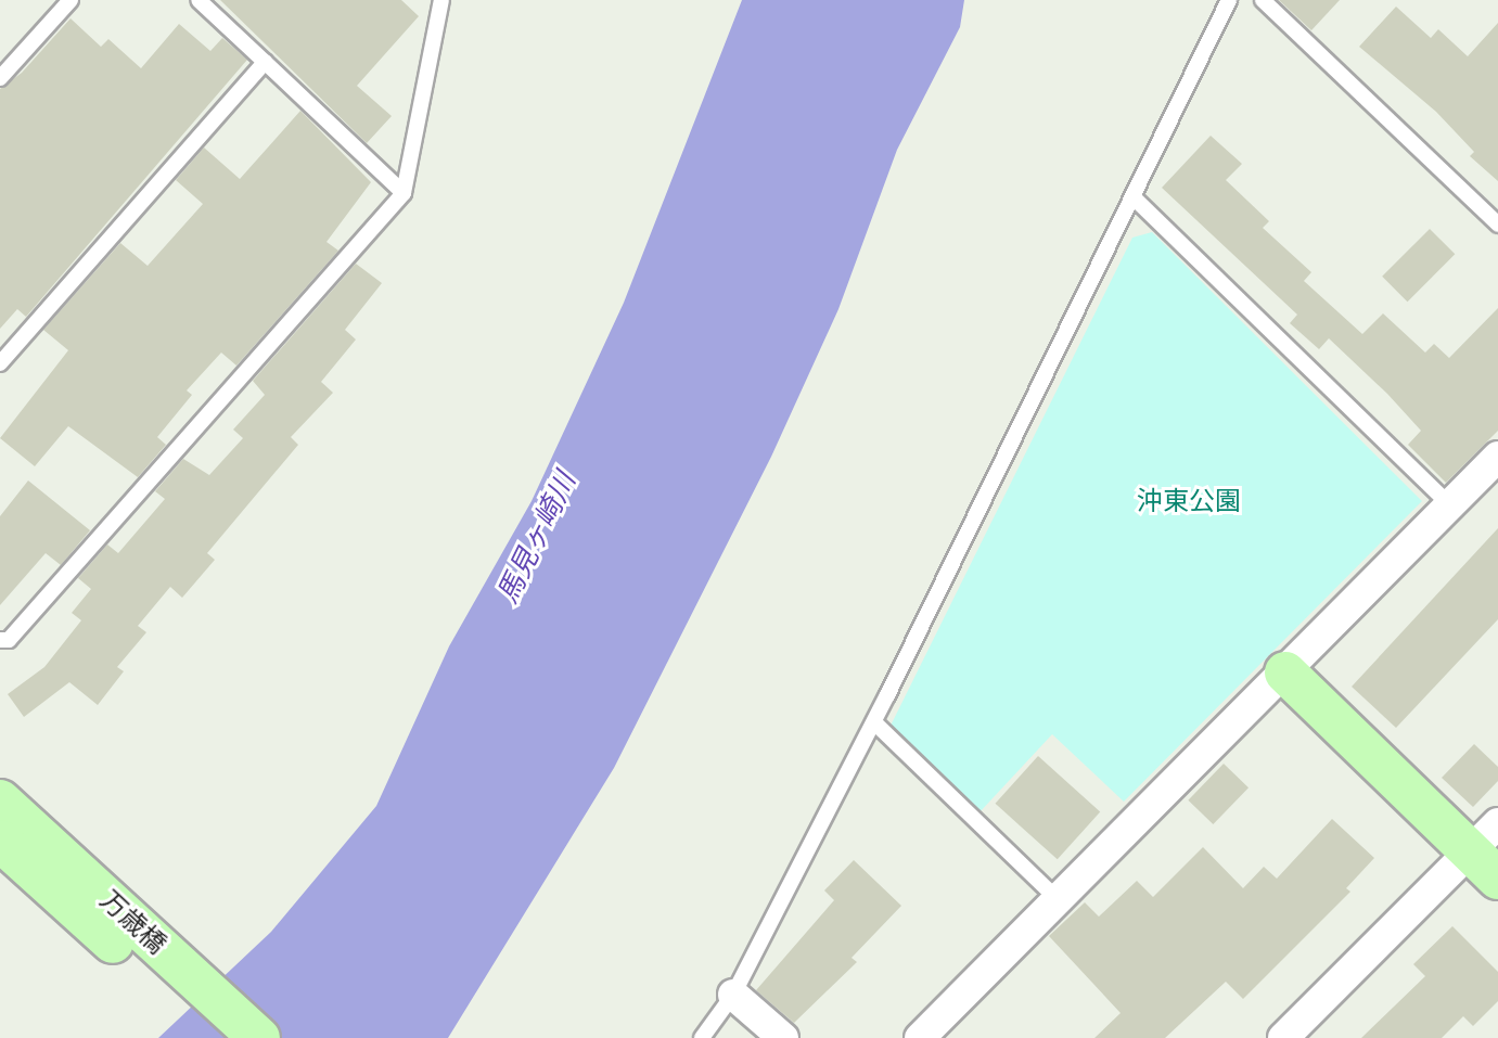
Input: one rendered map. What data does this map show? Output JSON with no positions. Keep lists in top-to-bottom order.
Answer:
{
  "streets": {
    "main road": ["万歳橋"]
  },
  "water": ["馬見ヶ崎川"],
  "parks": ["沖東公園"]
}
